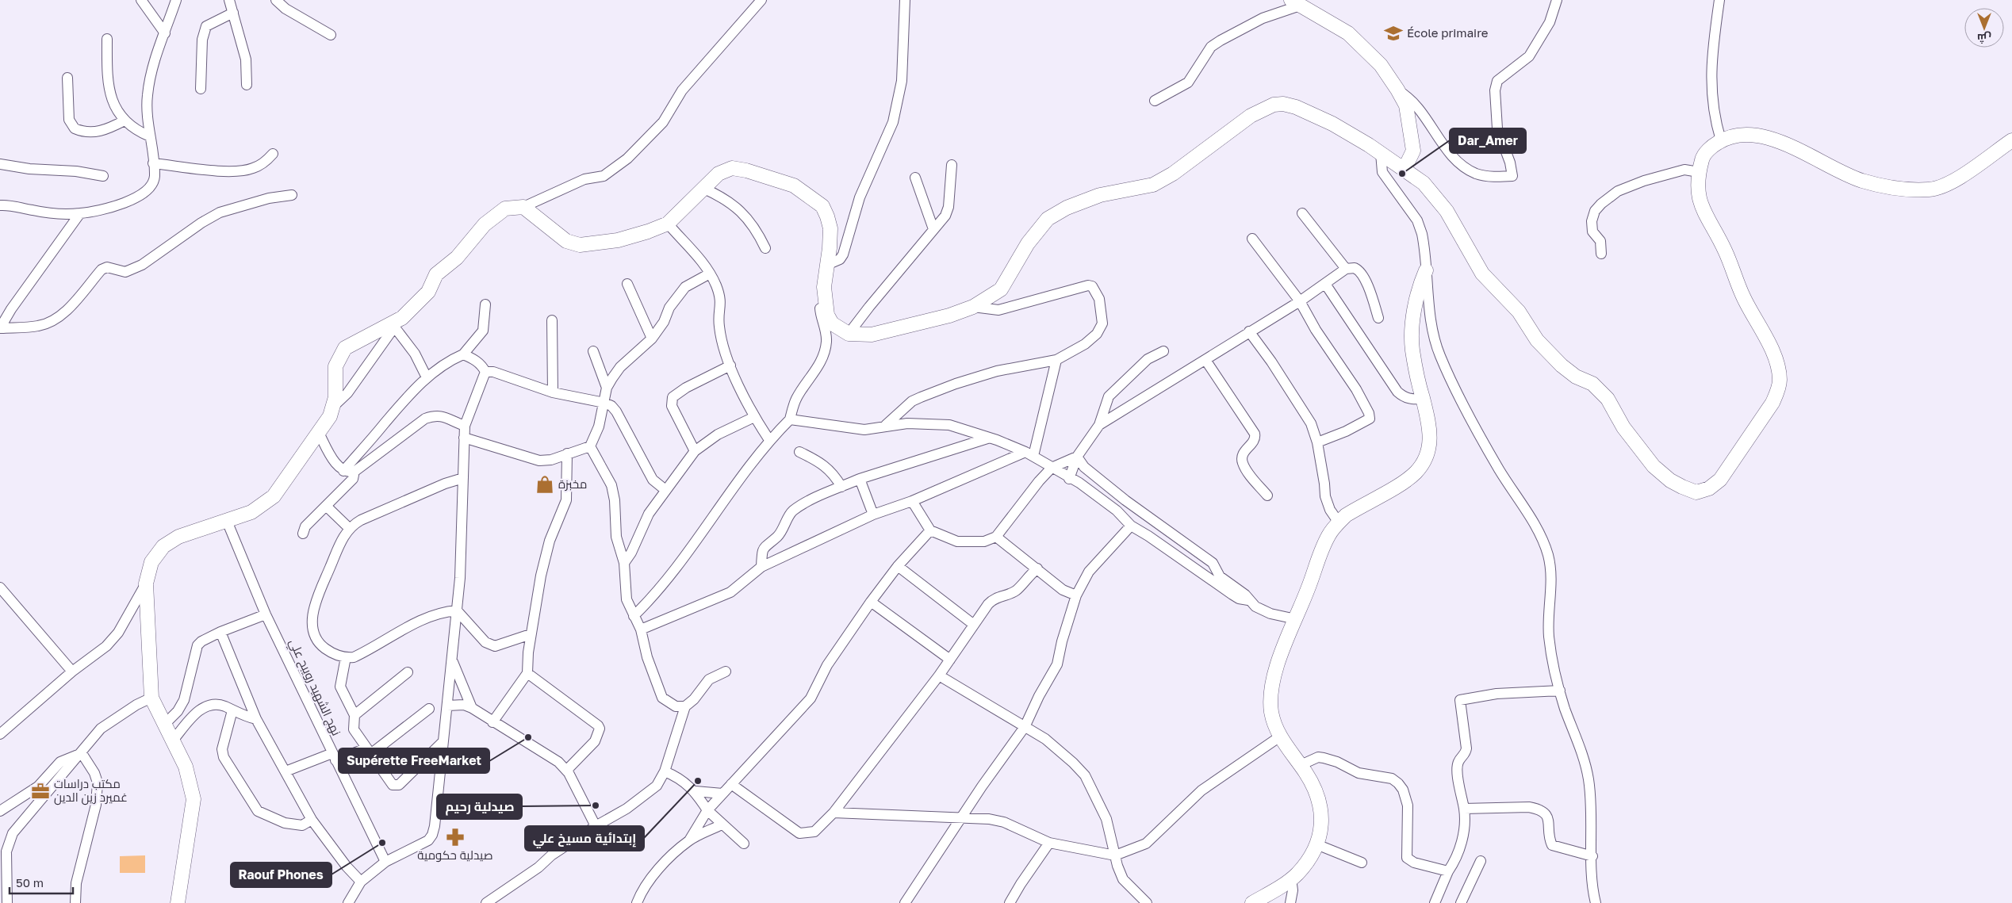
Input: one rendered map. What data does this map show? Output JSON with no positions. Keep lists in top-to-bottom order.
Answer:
{
  "streets": {
    "street": ["نهج الشهيد رويبح علي"]
  },
  "places": {
    "school or university": ["École primaire"],
    "other": [
      "Dar_Amer",
      "Supérette FreeMarket",
      "إبتدائية مسيخ علي",
      "صيدلية رحيم",
      "Raouf Phones"
    ],
    "shop": ["مخبزة"],
    "office": ["مكتب دراسات غميرد زين الدين"],
    "pharmacy": ["صيدلية حكومية"]
  },
  "scale_bar": "50 m",
  "north": "bottom"
}
